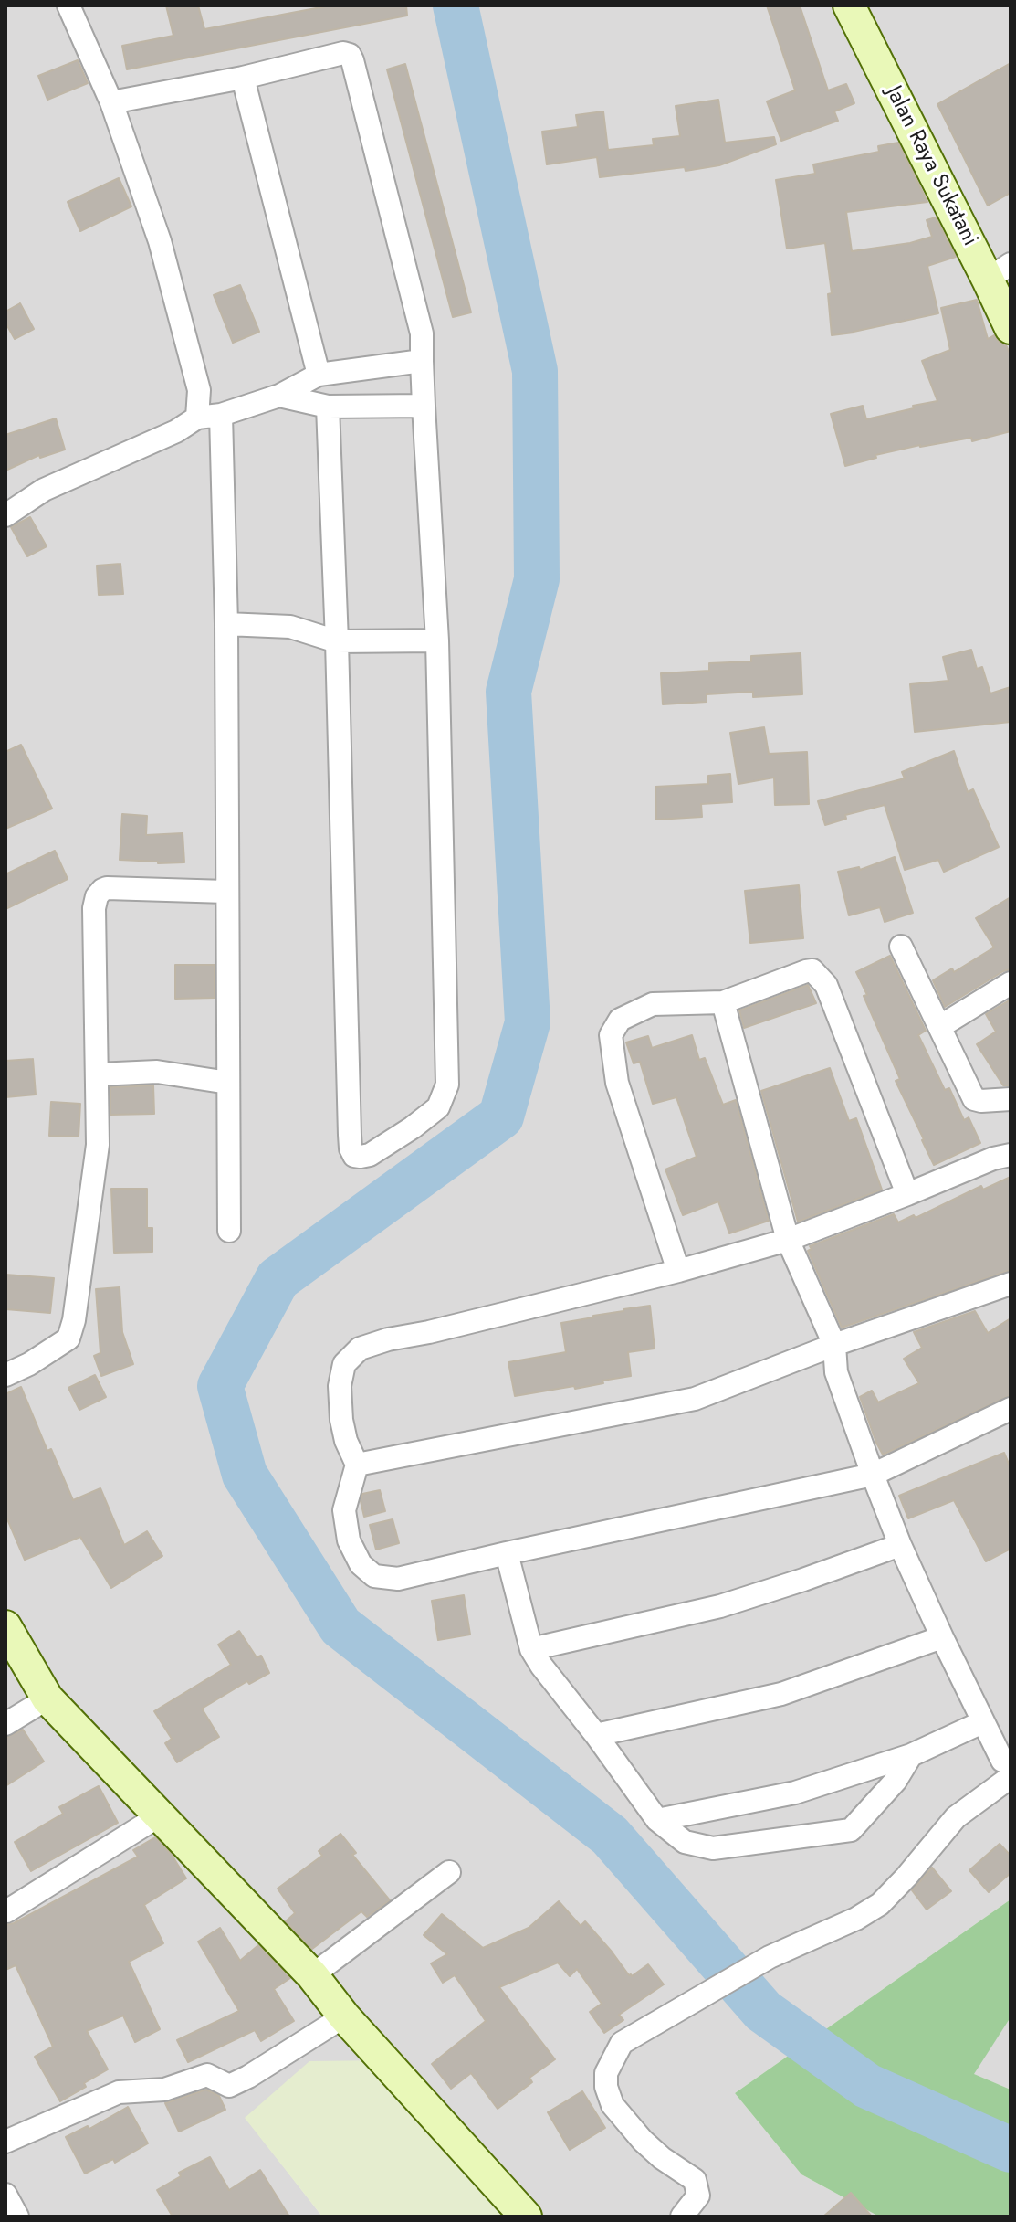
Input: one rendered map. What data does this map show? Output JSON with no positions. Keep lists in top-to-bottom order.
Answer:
{
  "streets": {
    "street": ["Jalan Raya Sukatani"]
  }
}
